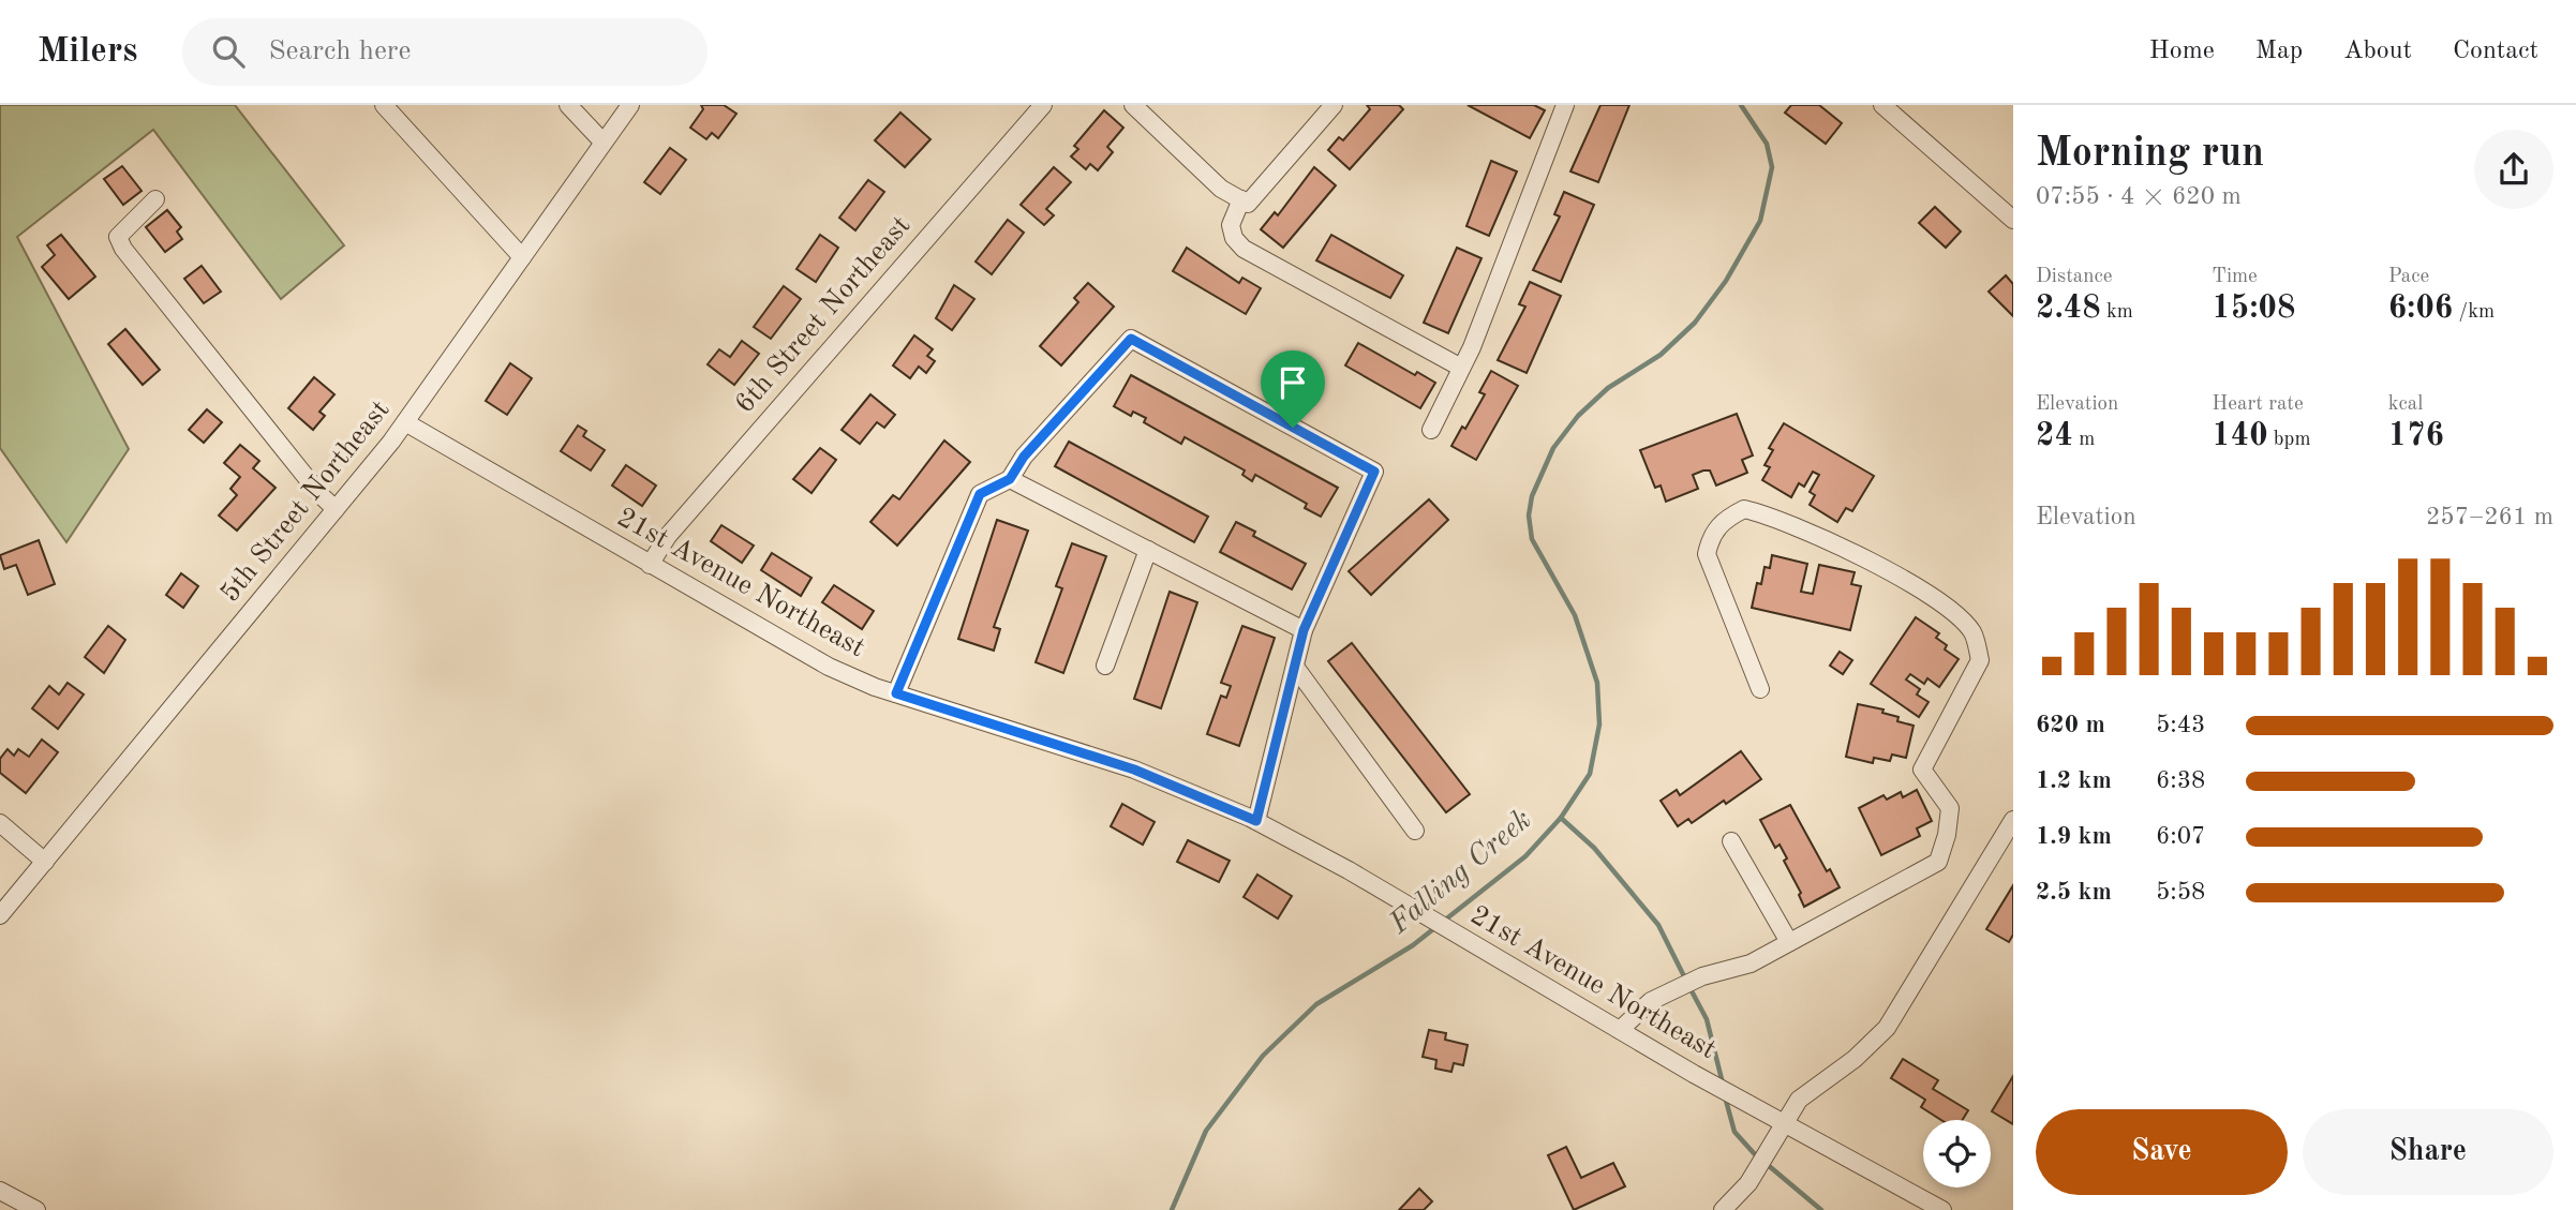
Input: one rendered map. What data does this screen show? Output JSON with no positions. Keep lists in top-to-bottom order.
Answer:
{
  "streets": {
    "street": ["6th Street Northeast", "5th Street Northeast", "21st Avenue Northeast"]
  },
  "crossings": [
    ["6th Street Northeast", "21st Avenue Northeast"],
    ["5th Street Northeast", "21st Avenue Northeast"]
  ],
  "water": ["Falling Creek"],
  "page": {
    "header": "Milers",
    "search": "Search here",
    "nav": [
      "Home",
      "Map",
      "About",
      "Contact"
    ],
    "heading": ["Morning run", "07:55 · 4 × 620 m"],
    "stats": [
      ["Distance", "2.48 km"],
      ["Time", "15:08"],
      ["Pace", "6:06 /km"],
      ["Elevation", "24 m"],
      ["Heart rate", "140 bpm"],
      ["kcal", "176"]
    ],
    "chart": ["Elevation", "257–261 m"],
    "list": [
      {
        "name": "620 m",
        "note": "5:43"
      },
      {
        "name": "1.2 km",
        "note": "6:38"
      },
      {
        "name": "1.9 km",
        "note": "6:07"
      },
      {
        "name": "2.5 km",
        "note": "5:58"
      }
    ],
    "buttons": ["Save", "Share"]
  }
}
